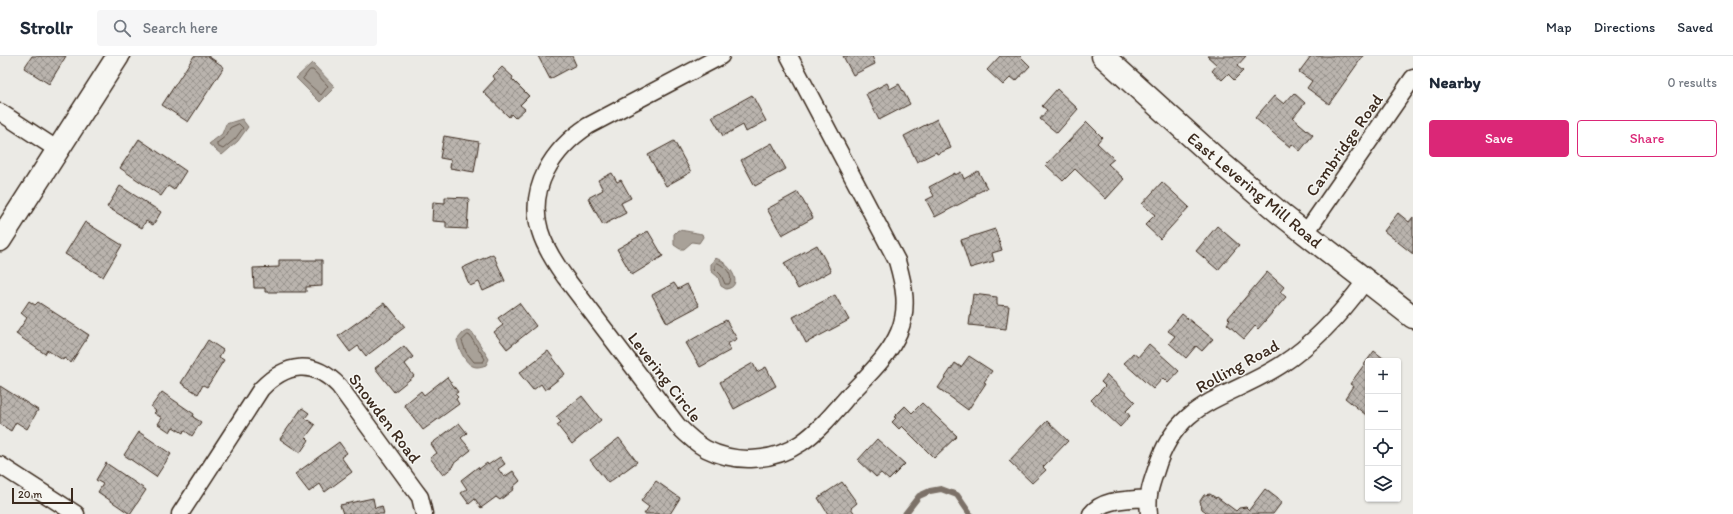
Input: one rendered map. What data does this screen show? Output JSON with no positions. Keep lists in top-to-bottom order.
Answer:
{
  "streets": {
    "street": [
      "Cambridge Road",
      "East Levering Mill Road",
      "Rolling Road",
      "Levering Circle",
      "Snowden Road"
    ]
  },
  "crossings": [
    ["Cambridge Road", "East Levering Mill Road"],
    ["East Levering Mill Road", "Rolling Road"]
  ],
  "scale_bar": "20 m",
  "page": {
    "header": "Strollr",
    "search": "Search here",
    "nav": ["Map", "Directions", "Saved"],
    "heading": ["Nearby", "0 results"],
    "buttons": ["Save", "Share"],
    "map_buttons": ["+", "−"],
    "scale": "20 m"
  }
}
